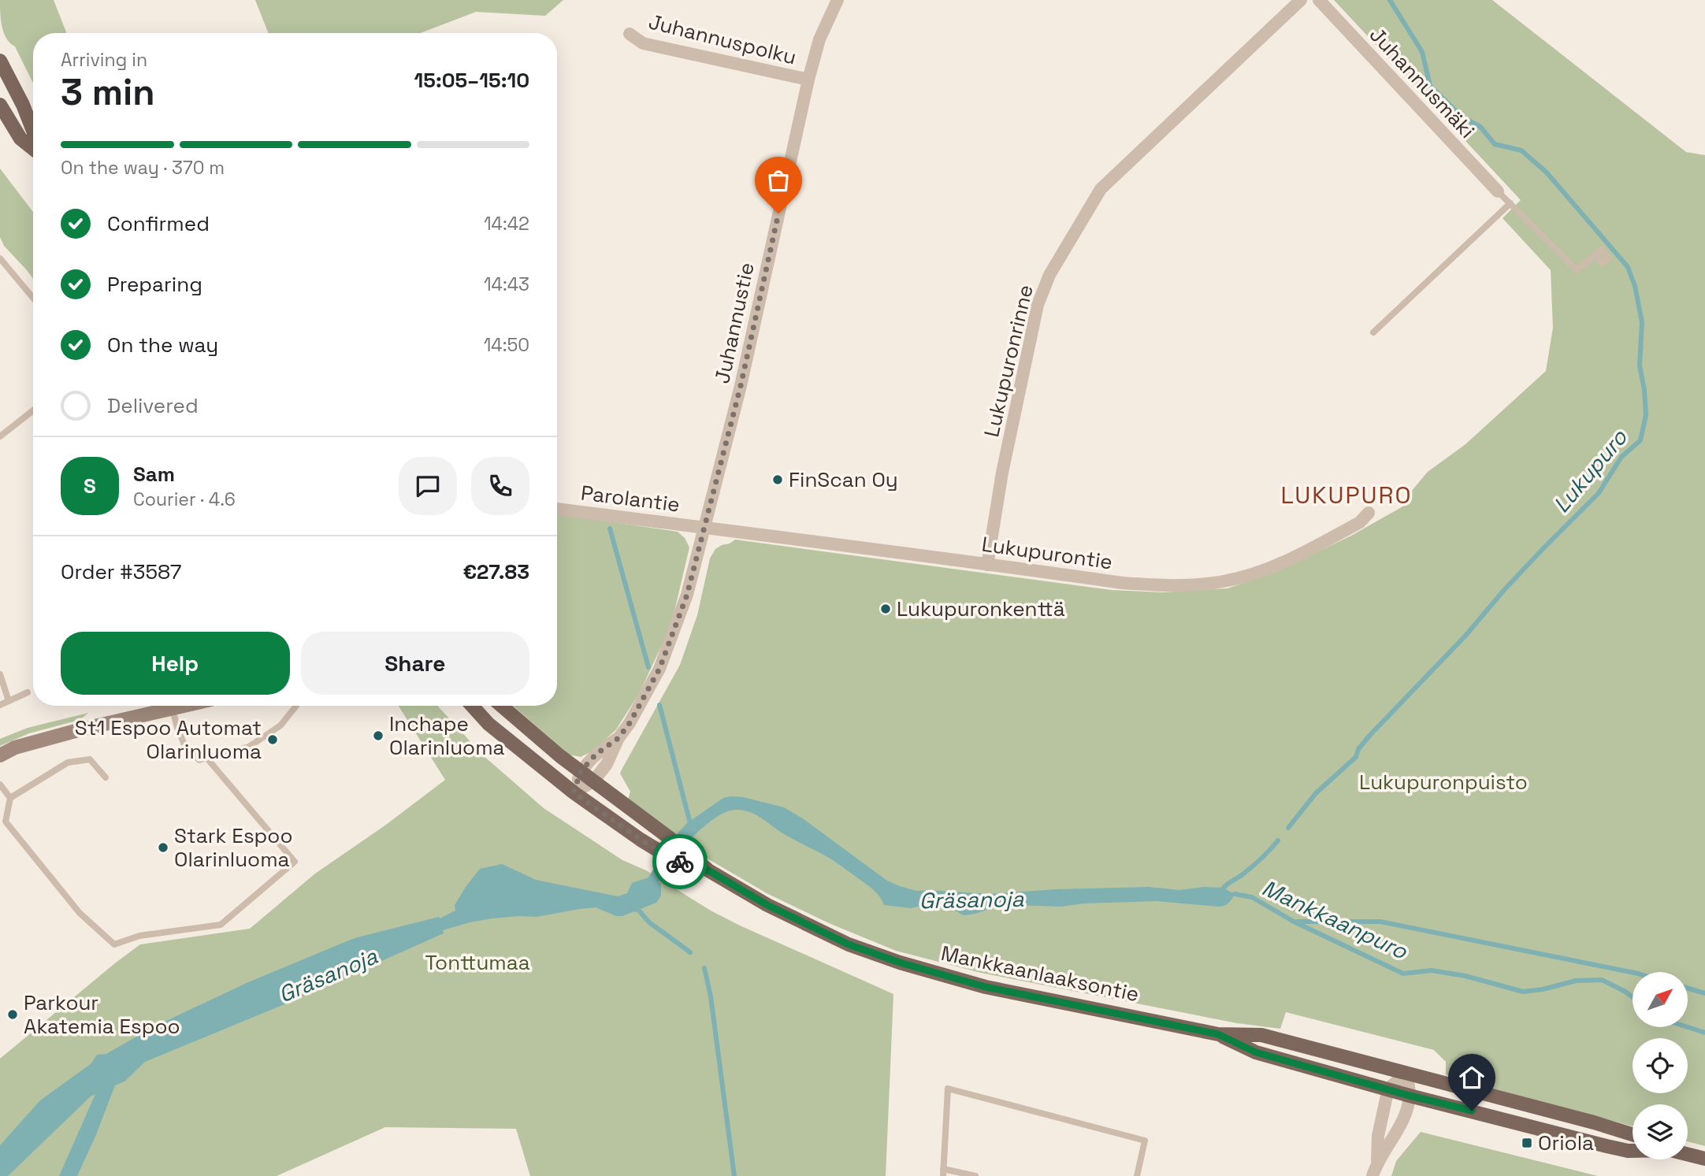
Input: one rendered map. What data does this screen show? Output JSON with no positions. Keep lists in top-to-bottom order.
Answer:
{
  "streets": {
    "main road": ["Mankkaanlaaksontie"],
    "street": [
      "Juhannuspolku",
      "Juhannusmäki",
      "Juhannustie",
      "Lukupuronrinne",
      "Parolantie",
      "Lukupurontie"
    ]
  },
  "crossings": [
    ["Juhannuspolku", "Juhannustie"],
    ["Juhannustie", "Parolantie"],
    ["Juhannustie", "Lukupurontie"],
    ["Lukupuronrinne", "Lukupurontie"],
    ["Parolantie", "Lukupurontie"]
  ],
  "districts": ["LUKUPURO"],
  "water": ["Lukupuro", "Gräsanoja", "Mankkaanpuro"],
  "parks": ["Lukupuronpuisto", "Tonttumaa"],
  "places": {
    "other": [
      "FinScan Oy",
      "Lukupuronkenttä",
      "Inchape Olarinluoma",
      "St1 Espoo Automat Olarinluoma",
      "Stark Espoo Olarinluoma",
      "Parkour Akatemia Espoo"
    ],
    "transit": ["Oriola"]
  },
  "north": "top right",
  "page": {
    "heading": ["3 min", "Arriving in", "15:05–15:10"],
    "panel": [
      "Sam",
      "Courier · 4.6",
      "Order #3587",
      "€27.83"
    ],
    "bar": "On the way · 370 m",
    "list": [
      ["Confirmed", "14:42"],
      ["Preparing", "14:43"],
      ["On the way", "14:50"],
      "Delivered"
    ],
    "round": "S",
    "buttons": ["Help", "Share"]
  }
}
